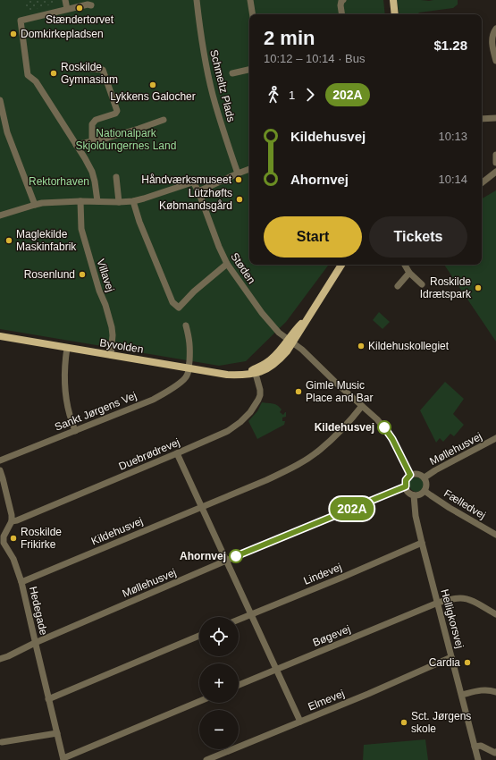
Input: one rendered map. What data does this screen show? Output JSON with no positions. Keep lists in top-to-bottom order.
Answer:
{
  "streets": {
    "main road": ["Byvolden"],
    "street": [
      "Schmeltz Plads",
      "Støden",
      "Villavej",
      "Sankt Jørgens Vej",
      "Møllehusvej",
      "Duebrødrevej",
      "Fælledvej",
      "Kildehusvej",
      "Lindevej",
      "Hedegade",
      "Helligkorsvej",
      "Bøgevej",
      "Elmevej"
    ]
  },
  "crossings": [
    ["Støden", "Byvolden"],
    ["Villavej", "Byvolden"],
    ["Byvolden", "Sankt Jørgens Vej"],
    ["Byvolden", "Duebrødrevej"],
    ["Møllehusvej", "Fælledvej"],
    ["Møllehusvej", "Hedegade"],
    ["Møllehusvej", "Helligkorsvej"],
    ["Duebrødrevej", "Hedegade"],
    ["Fælledvej", "Helligkorsvej"],
    ["Kildehusvej", "Hedegade"],
    ["Lindevej", "Helligkorsvej"],
    ["Helligkorsvej", "Bøgevej"],
    ["Helligkorsvej", "Elmevej"]
  ],
  "parks": ["Nationalpark Skjoldungernes Land", "Rektorhaven"],
  "places": [
    "Stændertorvet",
    "Domkirkepladsen",
    "Roskilde Gymnasium",
    "Lykkens Galocher",
    "Håndværksmuseet",
    "Lützhøfts Købmandsgård",
    "Maglekilde Maskinfabrik",
    "Rosenlund",
    "Roskilde Idrætspark",
    "Kildehuskollegiet",
    "Gimle Music Place and Bar",
    "Kildehusvej",
    "Roskilde Frikirke",
    "Ahornvej",
    "Cardia",
    "Sct. Jørgens skole"
  ],
  "lines": ["bus line 202A"],
  "page": {
    "on_map": "202A",
    "heading": ["2 min", "10:12 – 10:14 · Bus", "$1.28"],
    "legs": ["1", "202A"],
    "list": [
      {
        "name": "Kildehusvej",
        "value": "10:13"
      },
      {
        "name": "Ahornvej",
        "value": "10:14"
      }
    ],
    "buttons": ["Start", "Tickets"],
    "map_buttons": ["+", "−"]
  }
}
